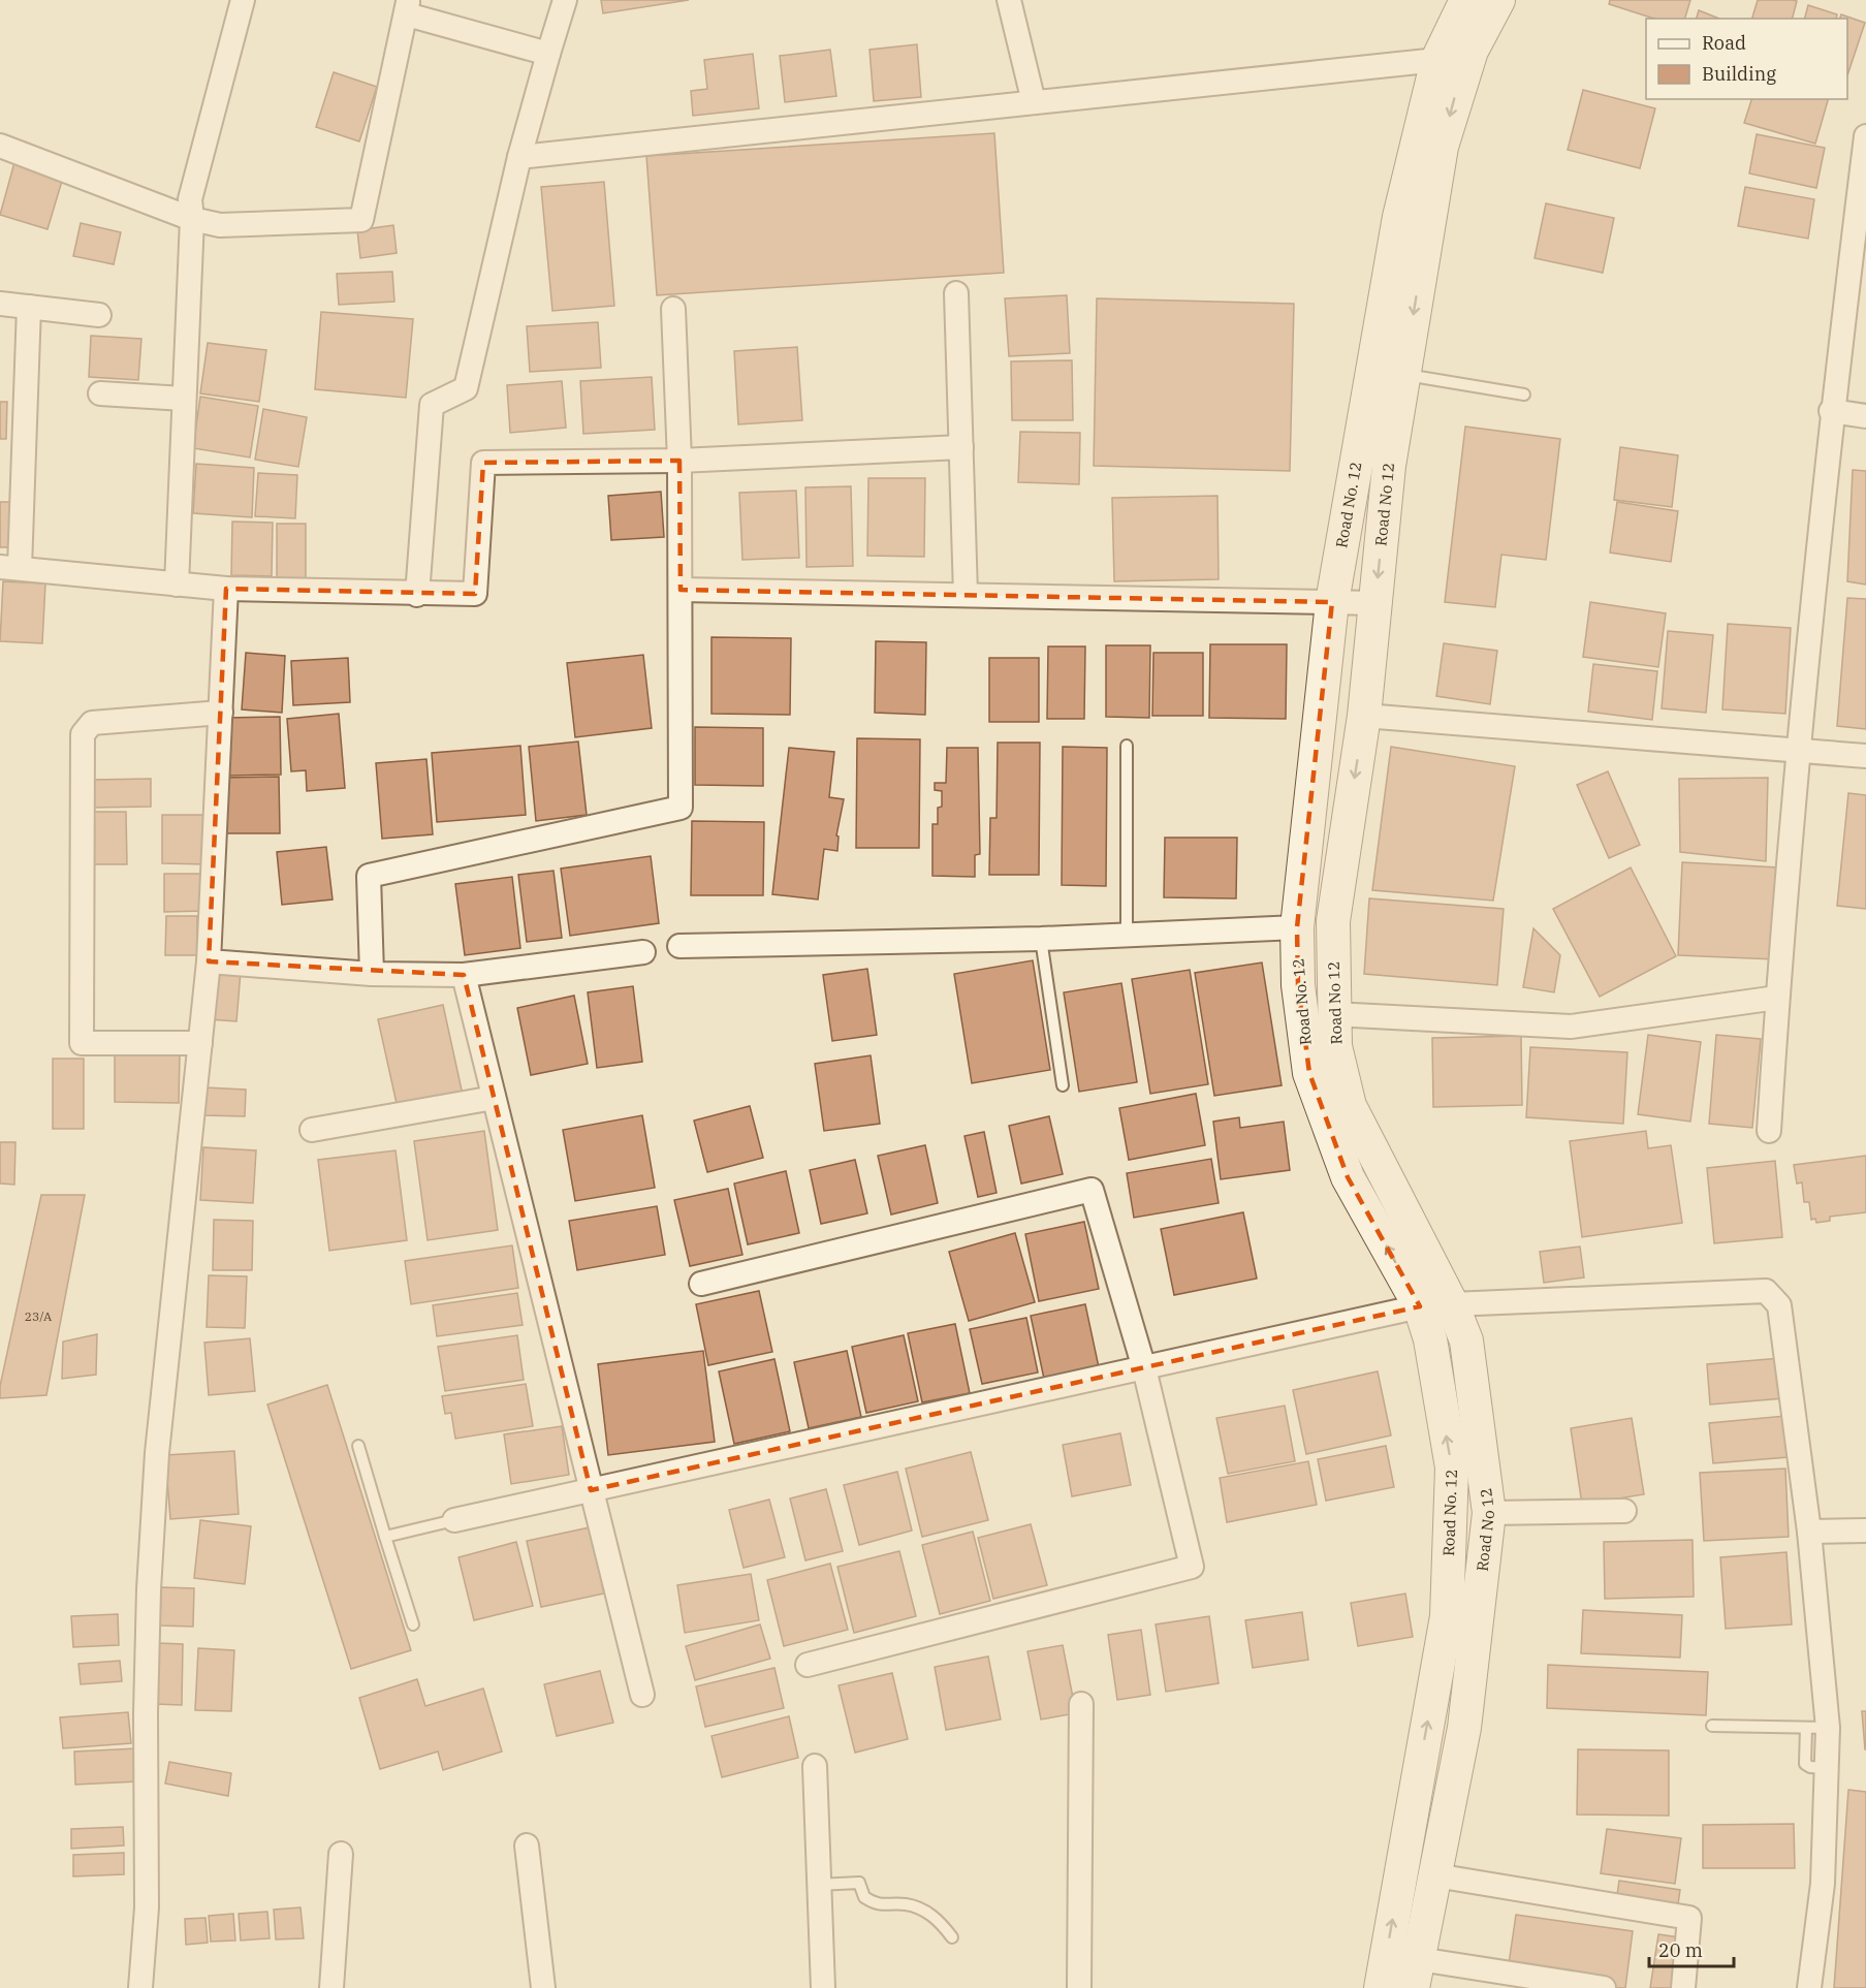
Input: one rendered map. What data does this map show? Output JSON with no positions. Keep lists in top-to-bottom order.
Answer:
{
  "streets": {
    "main road": ["Road No. 12", "Road No 12"]
  },
  "one_way": ["Road No. 12", "Road No 12"],
  "house_numbers": ["23/A"],
  "legend": ["Road", "Building"],
  "scale_bar": "20 m"
}
